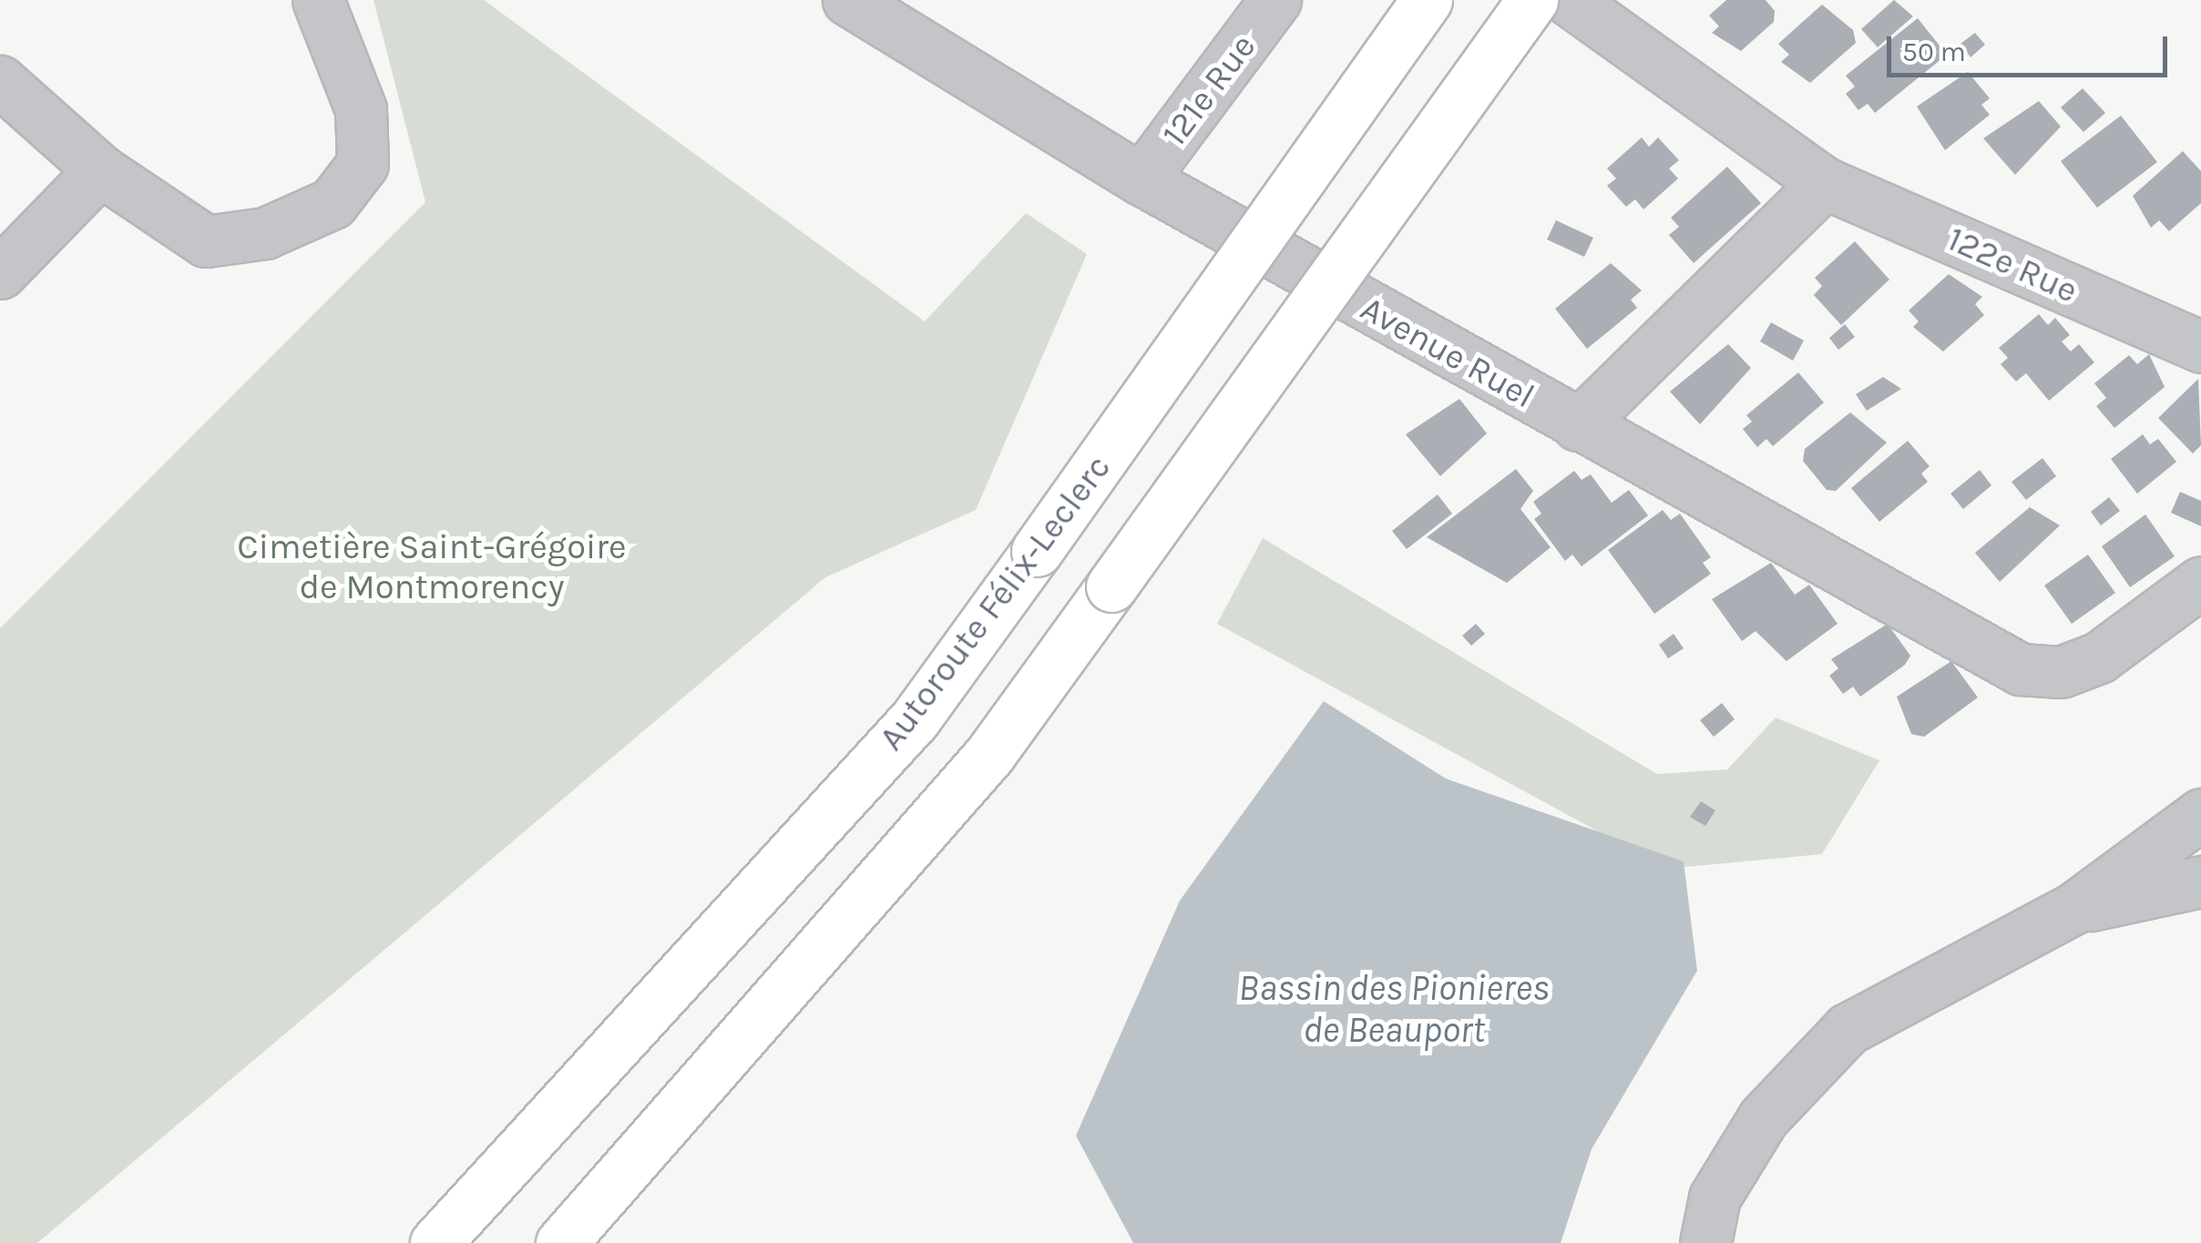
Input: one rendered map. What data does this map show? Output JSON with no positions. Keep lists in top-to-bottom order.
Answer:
{
  "streets": {
    "highway": ["Autoroute Félix-Leclerc"],
    "street": ["121e Rue", "122e Rue", "Avenue Ruel"]
  },
  "crossings": [
    ["121e Rue", "Avenue Ruel"]
  ],
  "water": ["Bassin des Pionieres de Beauport"],
  "parks": ["Cimetière Saint-Grégoire de Montmorency"],
  "scale_bar": "50 m"
}
